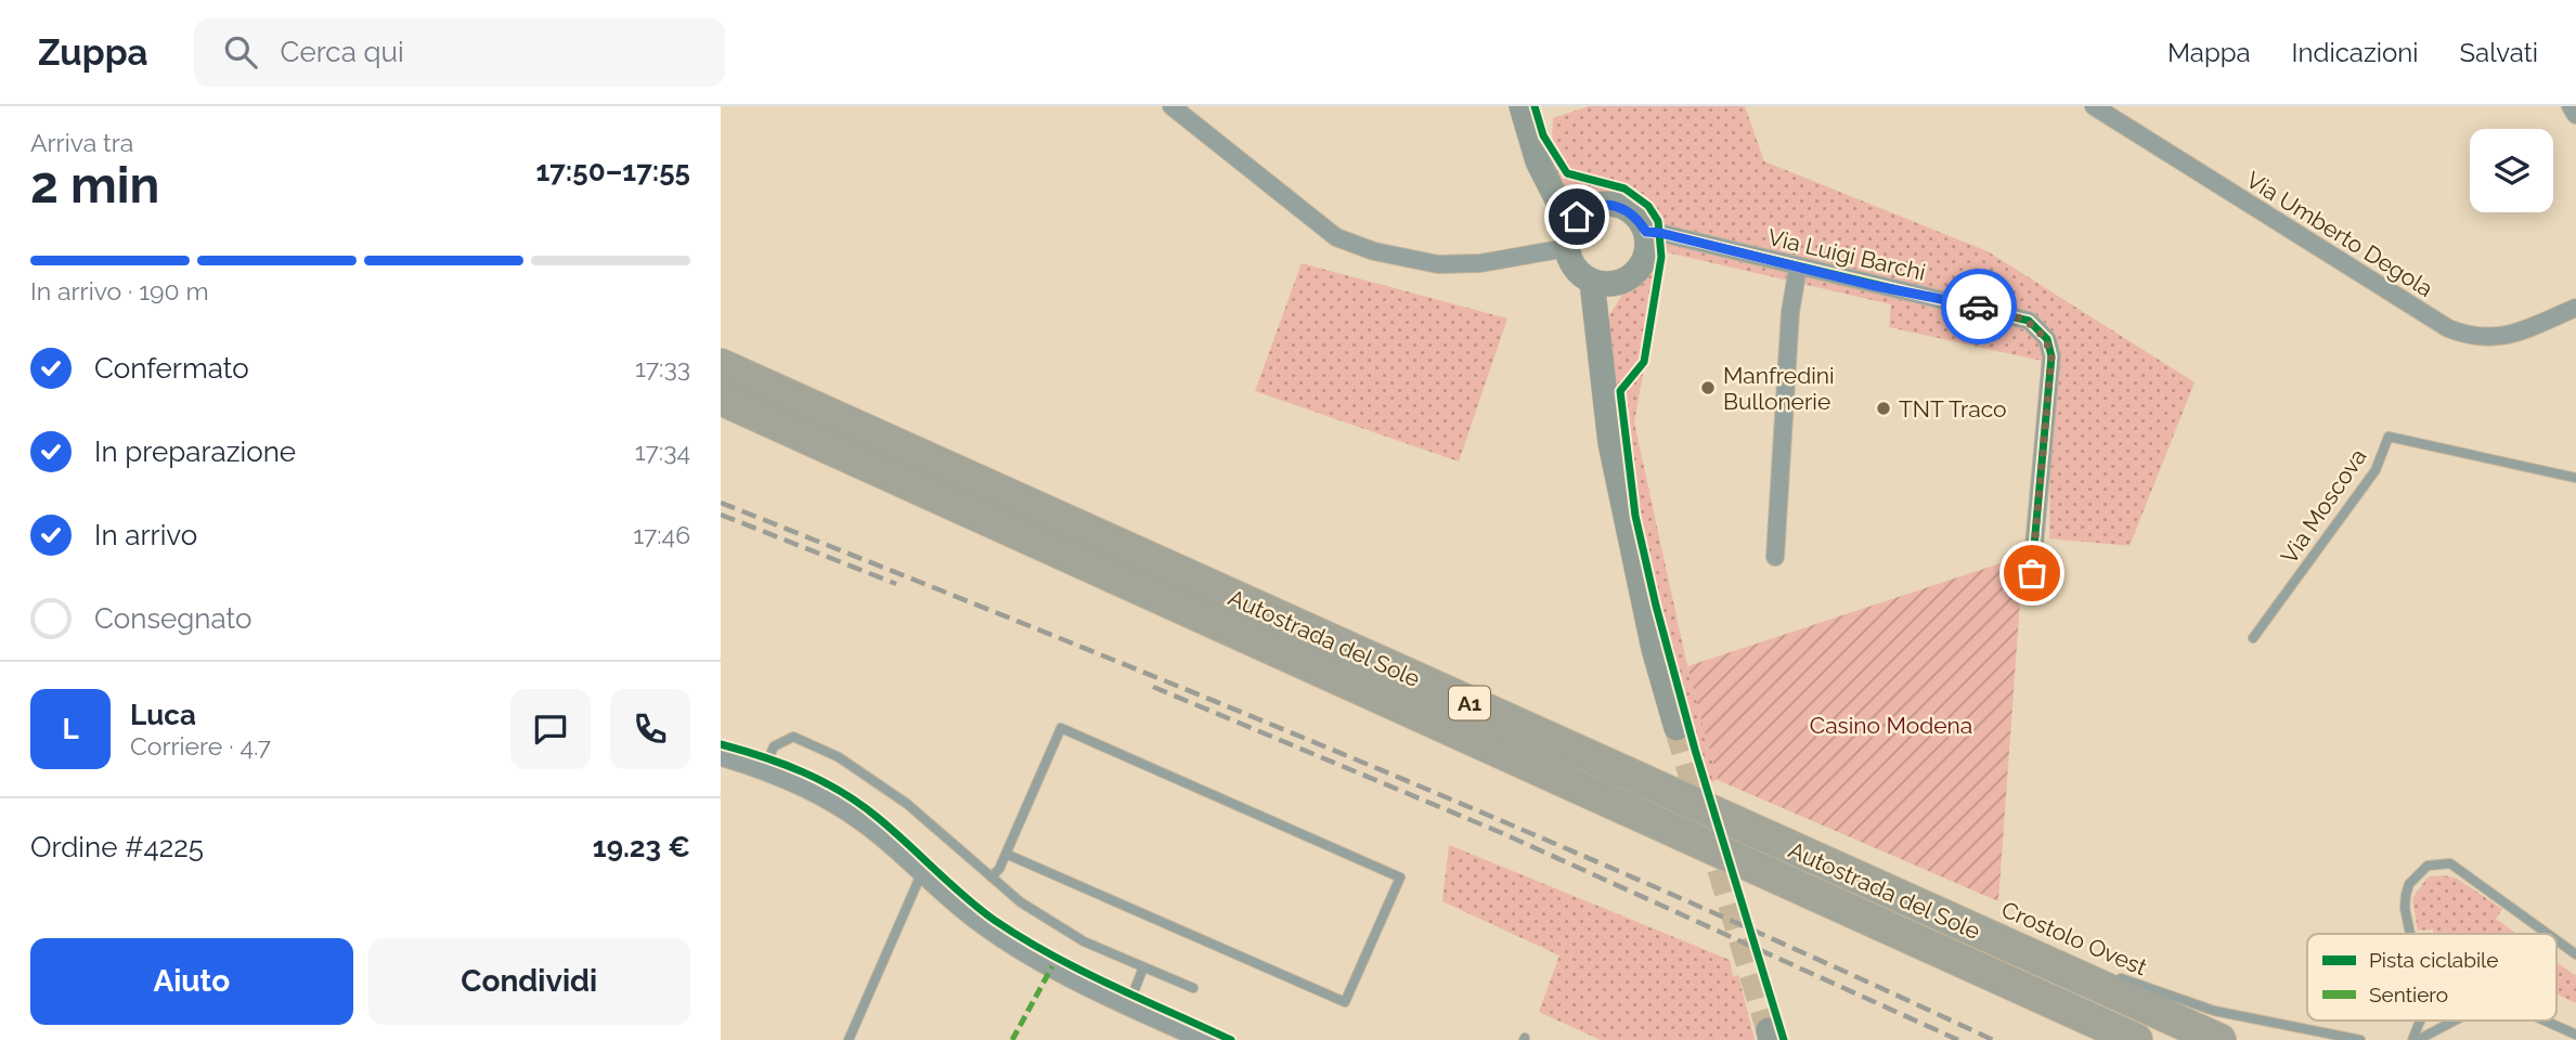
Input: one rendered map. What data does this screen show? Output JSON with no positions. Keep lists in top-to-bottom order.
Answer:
{
  "streets": {
    "highway": ["Autostrada del Sole", "A1"],
    "street": ["Via Umberto Degola", "Via Luigi Barchi"],
    "lane": ["Via Moscova", "Crostolo Ovest"]
  },
  "parks": ["Casino Modena"],
  "places": ["Manfredini Bullonerie", "TNT Traco"],
  "legend": ["Pista ciclabile", "Sentiero"],
  "page": {
    "header": "Zuppa",
    "search": "Cerca qui",
    "nav": ["Mappa", "Indicazioni", "Salvati"],
    "heading": ["2 min", "Arriva tra", "17:50–17:55"],
    "panel": [
      "Luca",
      "Corriere · 4.7",
      "Ordine #4225",
      "19.23 €"
    ],
    "bar": "In arrivo · 190 m",
    "list": [
      ["Confermato", "17:33"],
      ["In preparazione", "17:34"],
      ["In arrivo", "17:46"],
      "Consegnato"
    ],
    "round": "L",
    "buttons": ["Aiuto", "Condividi"]
  }
}
